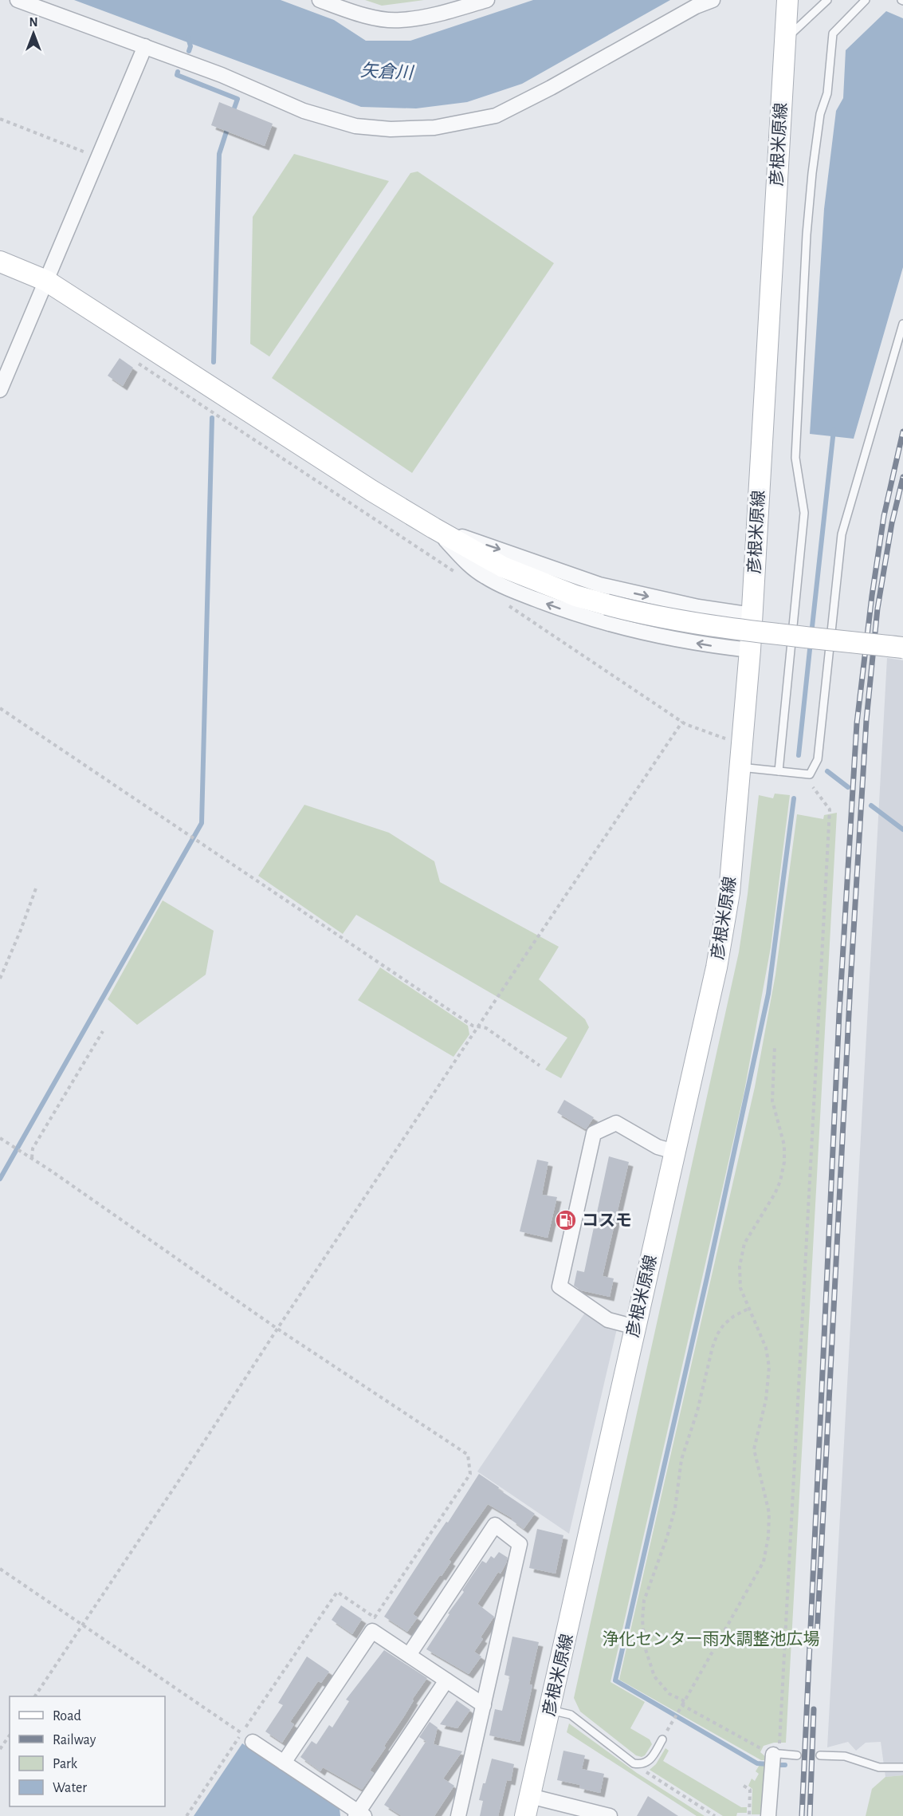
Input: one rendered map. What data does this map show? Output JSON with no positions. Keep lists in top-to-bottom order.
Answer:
{
  "streets": {
    "main road": ["彦根米原線"]
  },
  "water": ["矢倉川"],
  "parks": ["浄化センター雨水調整池広場"],
  "places": {
    "fuel station": ["コスモ"]
  },
  "legend": [
    "Road",
    "Railway",
    "Park",
    "Water"
  ],
  "north": "top"
}
